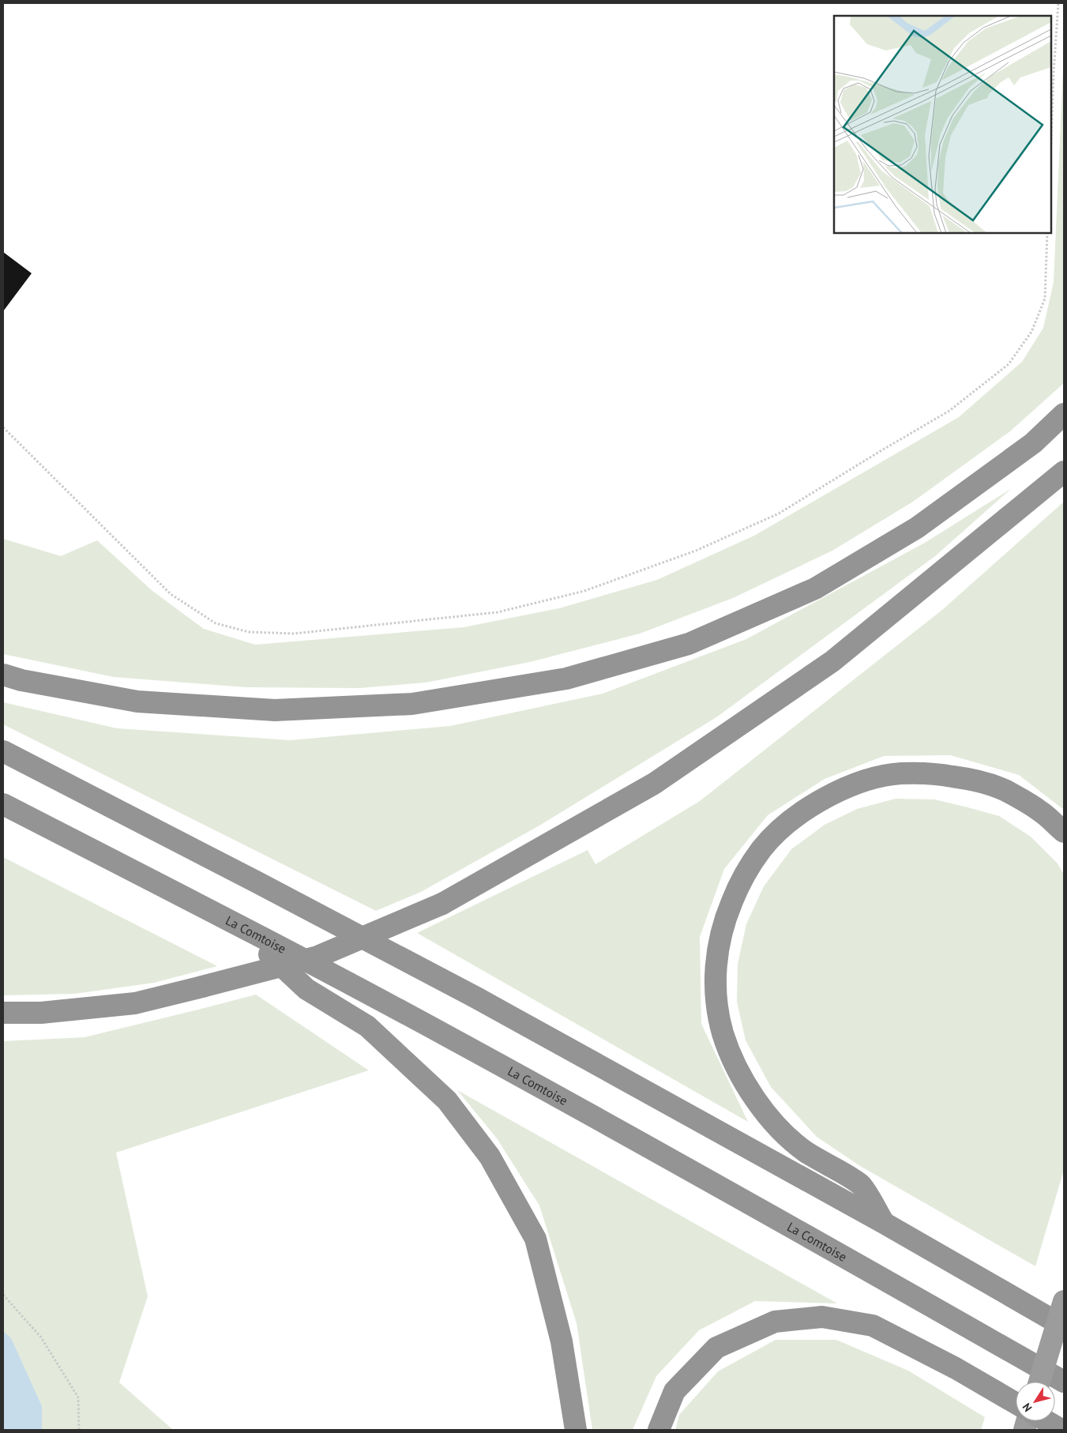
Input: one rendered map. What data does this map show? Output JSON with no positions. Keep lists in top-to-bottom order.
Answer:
{
  "streets": {
    "highway": ["La Comtoise"]
  },
  "north": "bottom left"
}
